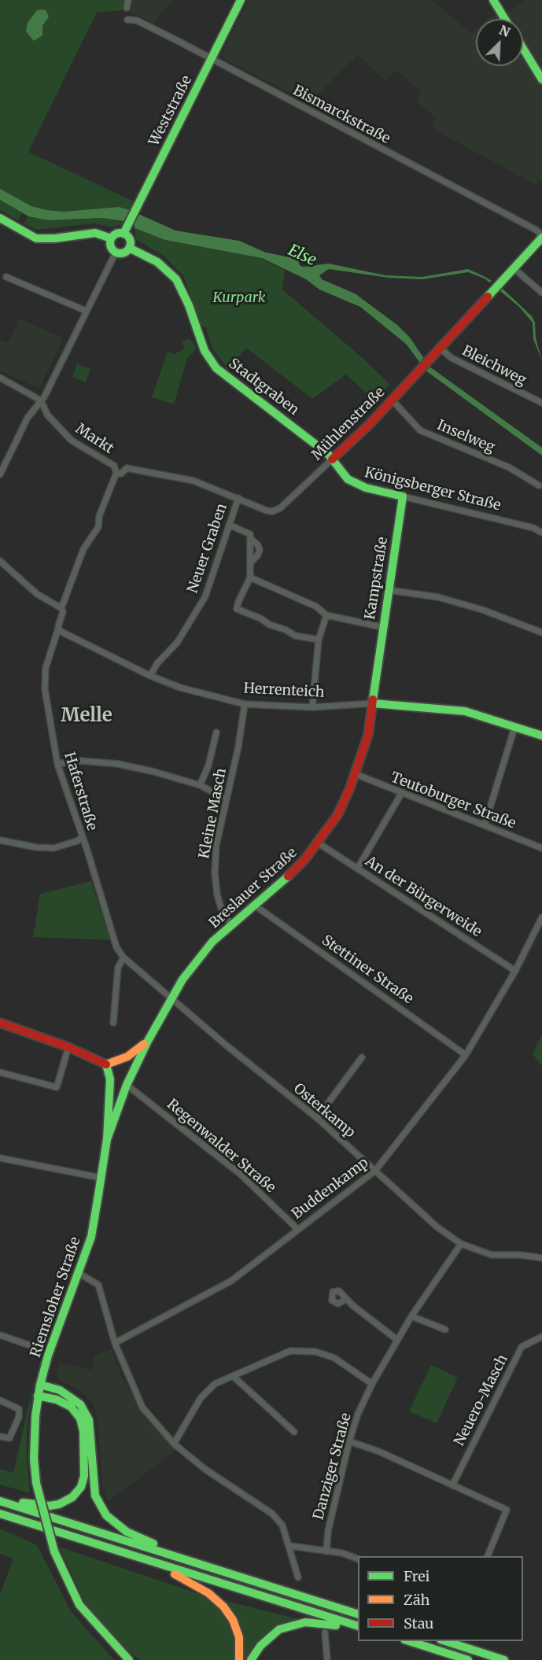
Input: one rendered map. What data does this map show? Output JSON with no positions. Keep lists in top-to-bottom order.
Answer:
{
  "streets": {
    "main road": [
      "Weststraße",
      "Stadtgraben",
      "Mühlenstraße",
      "Königsberger Straße",
      "Kampstraße",
      "Herrenteich",
      "Breslauer Straße",
      "Riemsloher Straße"
    ],
    "street": [
      "Bismarckstraße",
      "Bleichweg",
      "Inselweg",
      "Markt",
      "Neuer Graben",
      "Haferstraße",
      "Teutoburger Straße",
      "Kleine Masch",
      "An der Bürgerweide",
      "Stettiner Straße",
      "Osterkamp",
      "Regenwalder Straße",
      "Buddenkamp",
      "Neuero-Masch",
      "Danziger Straße"
    ]
  },
  "crossings": [
    ["Weststraße", "Bismarckstraße"],
    ["Weststraße", "Stadtgraben"],
    ["Bismarckstraße", "Mühlenstraße"],
    ["Bleichweg", "Mühlenstraße"],
    ["Stadtgraben", "Mühlenstraße"],
    ["Stadtgraben", "Königsberger Straße"],
    ["Mühlenstraße", "Inselweg"],
    ["Mühlenstraße", "Markt"],
    ["Mühlenstraße", "Königsberger Straße"],
    ["Mühlenstraße", "Neuer Graben"],
    ["Königsberger Straße", "Kampstraße"],
    ["Neuer Graben", "Herrenteich"],
    ["Kampstraße", "Breslauer Straße"],
    ["Herrenteich", "Haferstraße"],
    ["Herrenteich", "Kleine Masch"],
    ["Herrenteich", "Breslauer Straße"],
    ["Haferstraße", "Breslauer Straße"],
    ["Haferstraße", "Osterkamp"],
    ["Teutoburger Straße", "Breslauer Straße"],
    ["Kleine Masch", "Breslauer Straße"],
    ["Breslauer Straße", "An der Bürgerweide"],
    ["Breslauer Straße", "Stettiner Straße"],
    ["Breslauer Straße", "Osterkamp"],
    ["Breslauer Straße", "Regenwalder Straße"],
    ["Breslauer Straße", "Riemsloher Straße"],
    ["An der Bürgerweide", "Buddenkamp"],
    ["Stettiner Straße", "Buddenkamp"],
    ["Osterkamp", "Buddenkamp"],
    ["Osterkamp", "Danziger Straße"],
    ["Regenwalder Straße", "Buddenkamp"]
  ],
  "districts": ["Melle"],
  "water": ["Else"],
  "parks": ["Kurpark"],
  "legend": ["Frei", "Zäh", "Stau"],
  "north": "top right"
}
